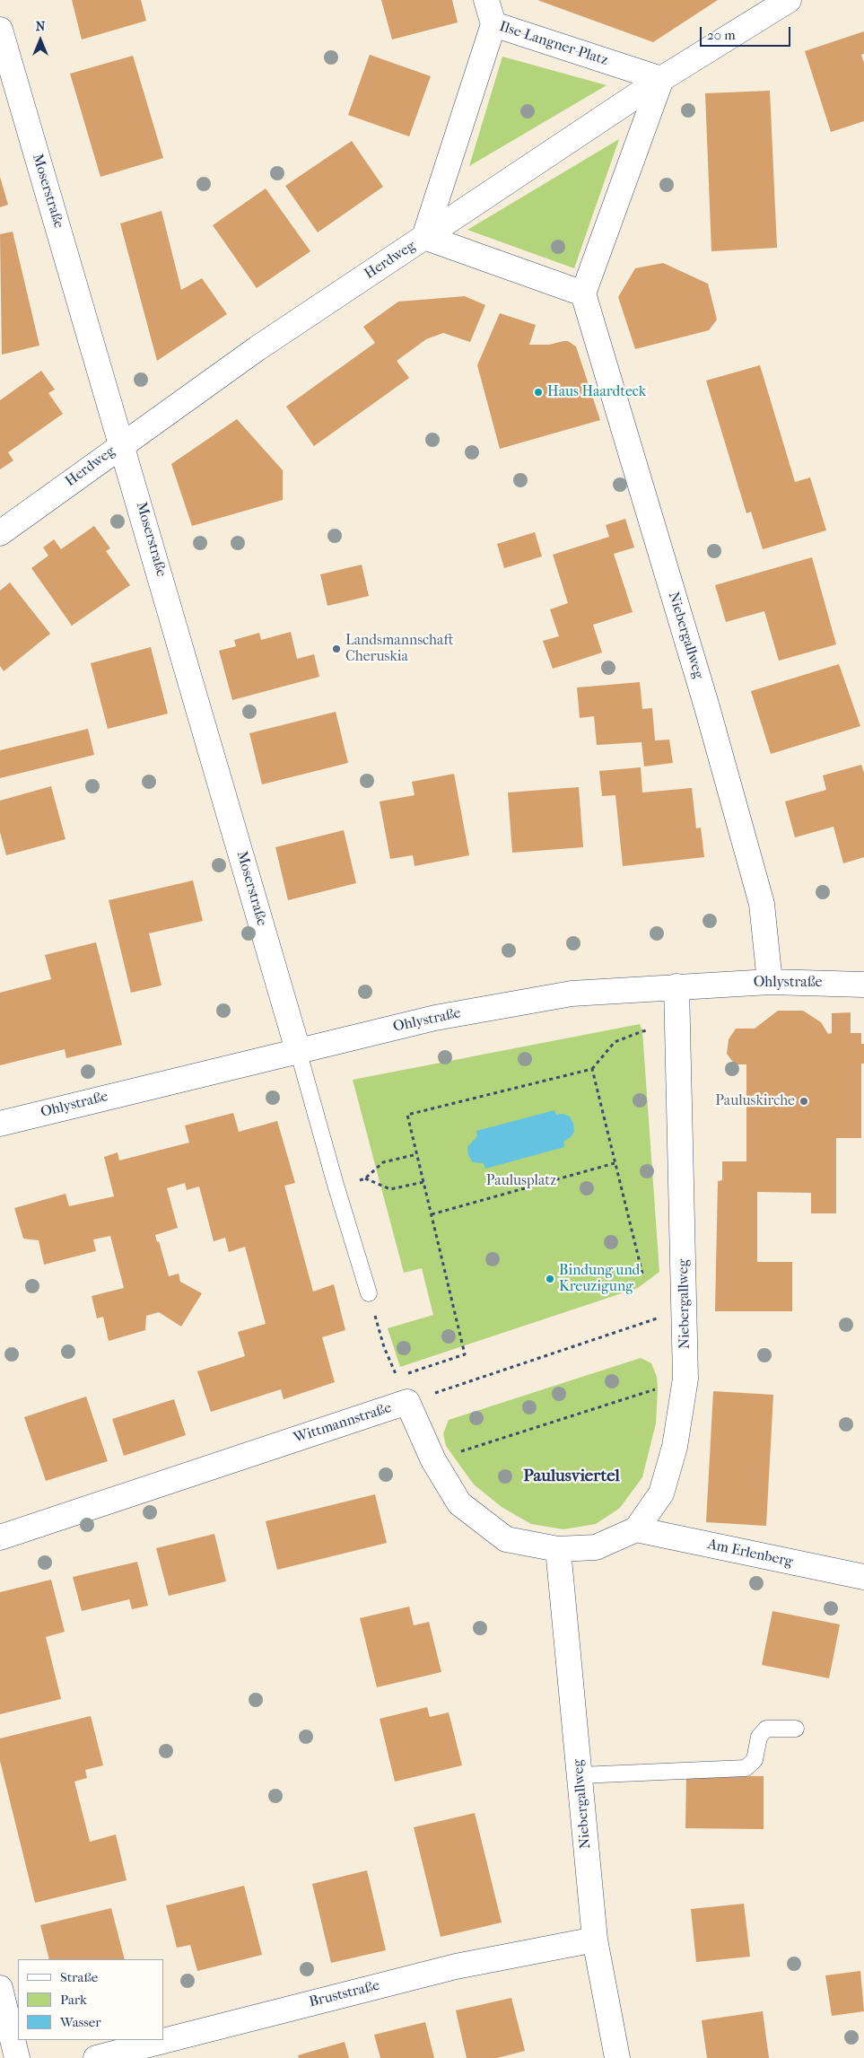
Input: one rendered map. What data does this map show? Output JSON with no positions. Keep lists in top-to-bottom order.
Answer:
{
  "streets": {
    "street": [
      "Ilse-Langner-Platz",
      "Moserstraße",
      "Herdweg",
      "Niebergallweg",
      "Ohlystraße",
      "Wittmannstraße",
      "Am Erlenberg",
      "Bruststraße"
    ]
  },
  "crossings": [
    ["Ilse-Langner-Platz", "Herdweg"],
    ["Moserstraße", "Herdweg"],
    ["Moserstraße", "Ohlystraße"],
    ["Niebergallweg", "Ohlystraße"],
    ["Niebergallweg", "Wittmannstraße"],
    ["Niebergallweg", "Am Erlenberg"],
    ["Niebergallweg", "Bruststraße"]
  ],
  "districts": ["Paulusviertel"],
  "parks": ["Paulusplatz"],
  "places": [
    "Haus Haardteck",
    "Landsmannschaft Cheruskia",
    "Pauluskirche",
    "Bindung und Kreuzigung"
  ],
  "legend": ["Straße", "Park", "Wasser"],
  "scale_bar": "20 m",
  "north": "top"
}
